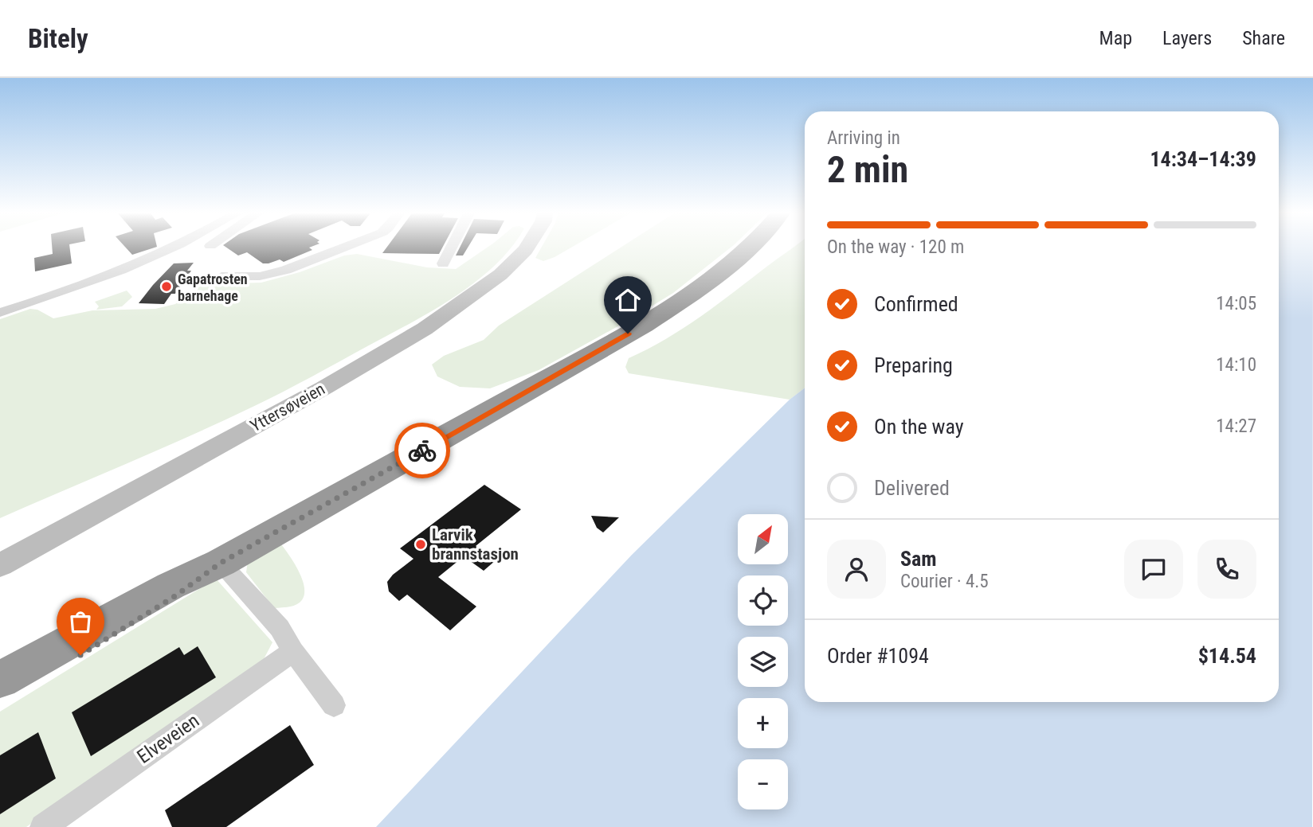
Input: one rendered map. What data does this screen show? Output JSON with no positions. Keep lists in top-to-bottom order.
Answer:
{
  "streets": {
    "main road": ["Yttersøveien"],
    "street": ["Elveveien"]
  },
  "places": ["Gapatrosten barnehage", "Larvik brannstasjon"],
  "north": "top right",
  "page": {
    "header": "Bitely",
    "nav": ["Map", "Layers", "Share"],
    "heading": ["2 min", "Arriving in", "14:34–14:39"],
    "panel": [
      "Sam",
      "Courier · 4.5",
      "Order #1094",
      "$14.54"
    ],
    "bar": "On the way · 120 m",
    "list": [
      ["Confirmed", "14:05"],
      ["Preparing", "14:10"],
      ["On the way", "14:27"],
      "Delivered"
    ],
    "map_buttons": ["+", "−"]
  }
}
